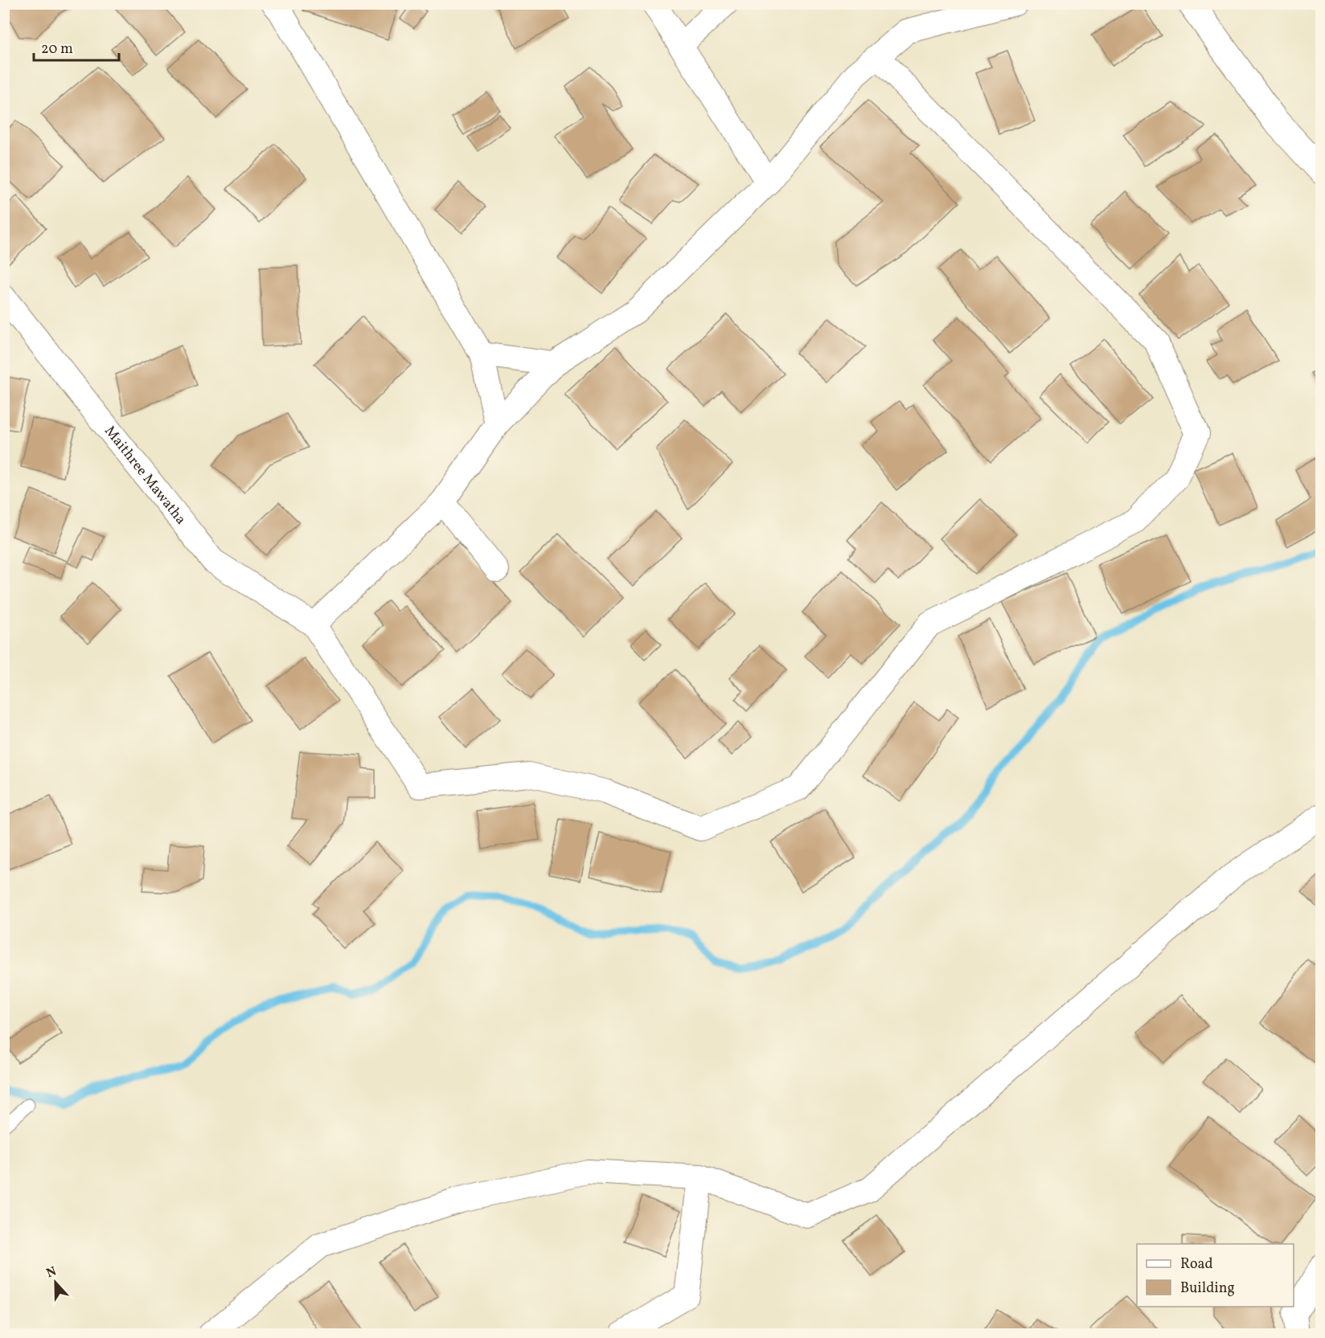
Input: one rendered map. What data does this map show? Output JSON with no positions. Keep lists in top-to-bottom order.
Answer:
{
  "streets": {
    "street": ["Maithree Mawatha"]
  },
  "legend": ["Road", "Building"],
  "scale_bar": "20 m",
  "north": "top"
}
